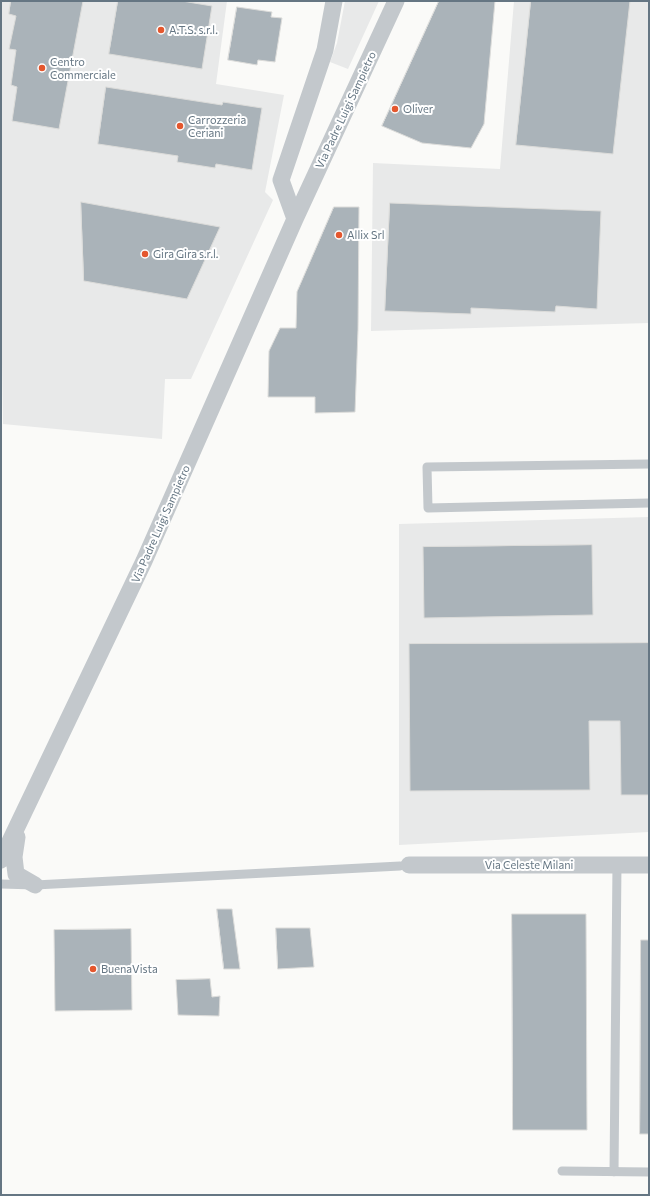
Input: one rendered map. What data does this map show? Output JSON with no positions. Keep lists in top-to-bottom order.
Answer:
{
  "streets": {
    "street": ["Via Padre Luigi Sampietro", "Via Celeste Milani"]
  },
  "places": [
    "A.T.S. s.r.l.",
    "Centro Commerciale",
    "Oliver",
    "Carrozzeria Ceriani",
    "Allix Srl",
    "Gira Gira s.r.l.",
    "BuenaVista"
  ]
}
